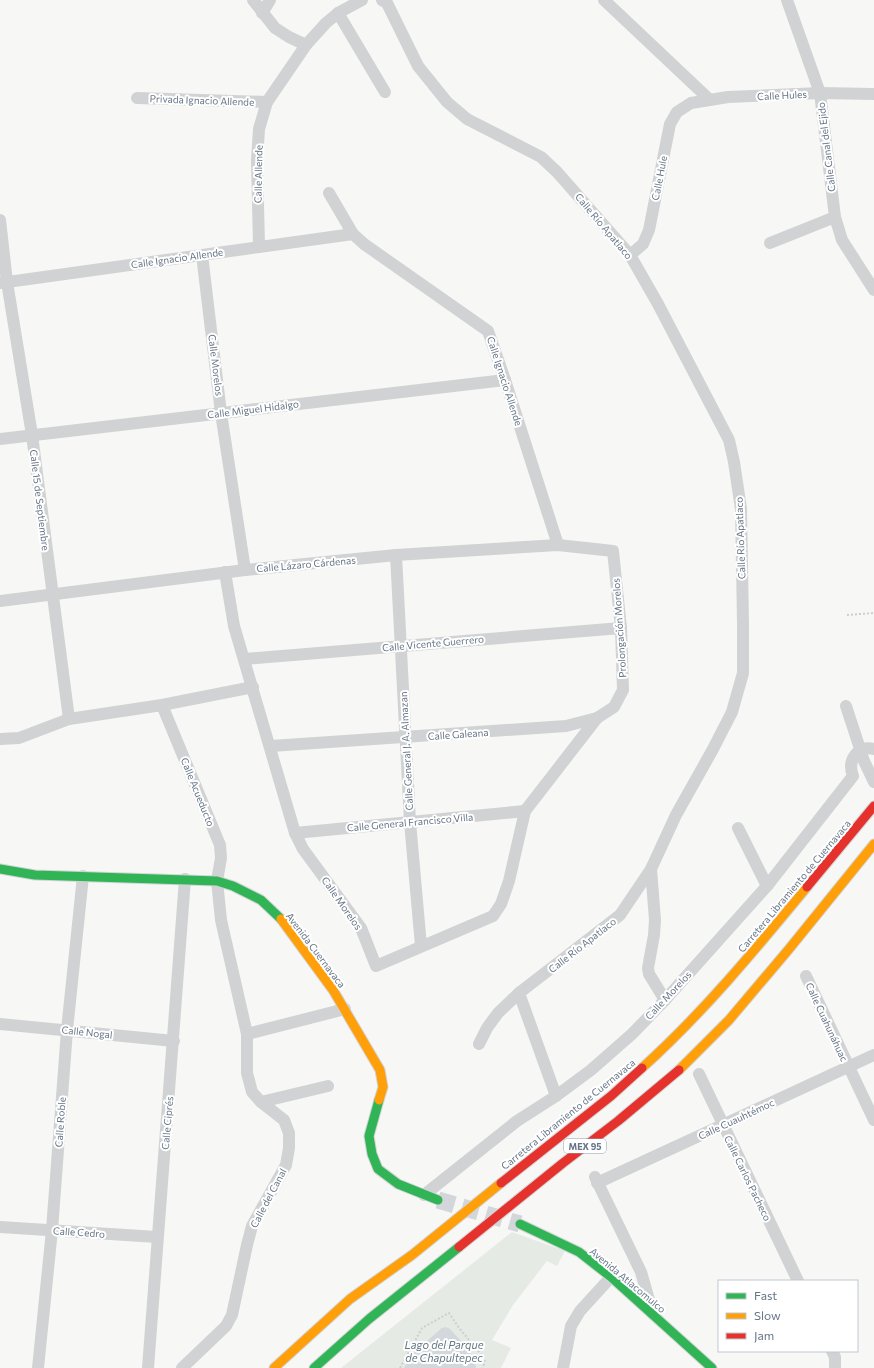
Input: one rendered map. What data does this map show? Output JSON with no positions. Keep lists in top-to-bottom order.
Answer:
{
  "streets": {
    "main road": [
      "Carretera Libramiento de Cuernavaca",
      "Avenida Cuernavaca",
      "MEX 95",
      "Avenida Atlacomulco"
    ],
    "street": [
      "Calle Hules",
      "Privada Ignacio Allende",
      "Calle Canal del Ejido",
      "Calle Allende",
      "Calle Hule",
      "Calle Río Apatlaco",
      "Calle Ignacio Allende",
      "Calle Morelos",
      "Calle Miguel Hidalgo",
      "Calle 15 de Septiembre",
      "Calle Lázaro Cárdenas",
      "Prolongación Morelos",
      "Calle Vicente Guerrero",
      "Calle Galeana",
      "Calle General J. A. Almazan",
      "Calle Acueducto",
      "Calle General Francisco Villa",
      "Calle Cuahunáhuac",
      "Calle Nogal",
      "Calle Cuauhtémoc",
      "Calle Roble",
      "Calle Ciprés",
      "Calle Carlos Pacheco",
      "Calle del Canal",
      "Calle Cedro"
    ]
  },
  "crossings": [
    ["Calle Hules", "Calle Canal del Ejido"],
    ["Calle Hules", "Calle Hule"],
    ["Privada Ignacio Allende", "Calle Allende"],
    ["Calle Allende", "Calle Ignacio Allende"],
    ["Calle Hule", "Calle Río Apatlaco"],
    ["Calle Ignacio Allende", "Calle Morelos"],
    ["Calle Ignacio Allende", "Calle Miguel Hidalgo"],
    ["Calle Ignacio Allende", "Calle 15 de Septiembre"],
    ["Calle Ignacio Allende", "Calle Lázaro Cárdenas"],
    ["Calle Morelos", "Calle Miguel Hidalgo"],
    ["Calle Morelos", "Calle Lázaro Cárdenas"],
    ["Calle Morelos", "Prolongación Morelos"],
    ["Calle Morelos", "Calle Vicente Guerrero"],
    ["Calle Morelos", "Calle Galeana"],
    ["Calle Morelos", "Calle General J. A. Almazan"],
    ["Calle Morelos", "Calle General Francisco Villa"],
    ["Calle Morelos", "Avenida Cuernavaca"],
    ["Calle Miguel Hidalgo", "Calle 15 de Septiembre"],
    ["Calle 15 de Septiembre", "Calle Lázaro Cárdenas"],
    ["Calle Lázaro Cárdenas", "Prolongación Morelos"],
    ["Calle Lázaro Cárdenas", "Calle General J. A. Almazan"],
    ["Prolongación Morelos", "Calle Vicente Guerrero"],
    ["Prolongación Morelos", "Calle Galeana"],
    ["Calle Vicente Guerrero", "Calle General J. A. Almazan"],
    ["Calle Galeana", "Calle General J. A. Almazan"],
    ["Calle General J. A. Almazan", "Calle General Francisco Villa"],
    ["Calle Acueducto", "Avenida Cuernavaca"],
    ["Calle Acueducto", "Calle del Canal"],
    ["Avenida Cuernavaca", "Calle Roble"],
    ["Avenida Cuernavaca", "Calle Ciprés"],
    ["Avenida Cuernavaca", "Calle del Canal"],
    ["Calle Cuahunáhuac", "Calle Cuauhtémoc"],
    ["Calle Nogal", "Calle Roble"],
    ["Calle Nogal", "Calle Ciprés"],
    ["Calle Cuauhtémoc", "Calle Carlos Pacheco"],
    ["Calle Cuauhtémoc", "Avenida Atlacomulco"],
    ["Calle Roble", "Calle Cedro"],
    ["Calle Ciprés", "Calle Cedro"]
  ],
  "water": ["Lago del Parque de Chapultepec"],
  "legend": ["Fast", "Slow", "Jam"]
}
